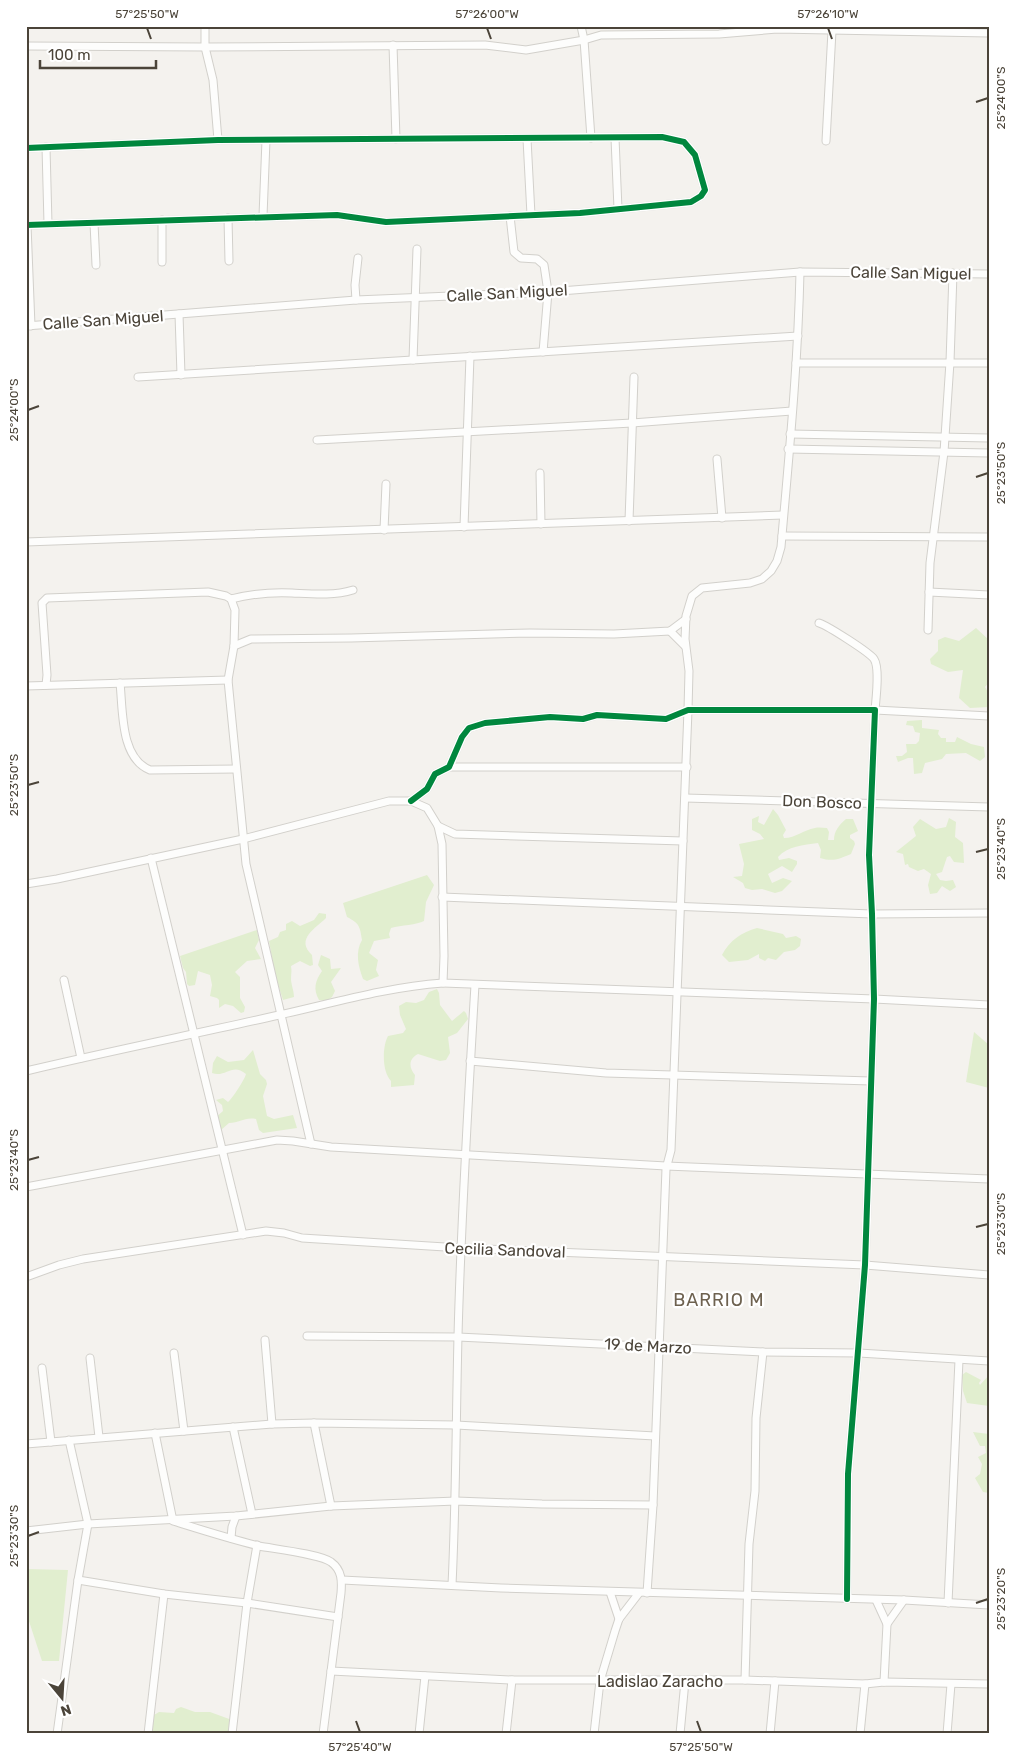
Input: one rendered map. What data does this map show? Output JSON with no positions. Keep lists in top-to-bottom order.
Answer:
{
  "streets": {
    "street": [
      "Calle San Miguel",
      "Don Bosco",
      "Cecilia Sandoval",
      "19 de Marzo",
      "Ladislao Zaracho"
    ]
  },
  "districts": ["BARRIO M"],
  "scale_bar": "100 m",
  "north": "bottom",
  "coordinates": [
    "57°25'50\"W",
    "57°26'00\"W",
    "57°26'10\"W",
    "25°24'00\"S",
    "25°23'50\"S",
    "25°23'40\"S",
    "25°23'30\"S",
    "25°23'20\"S",
    "57°25'40\"W"
  ]
}
